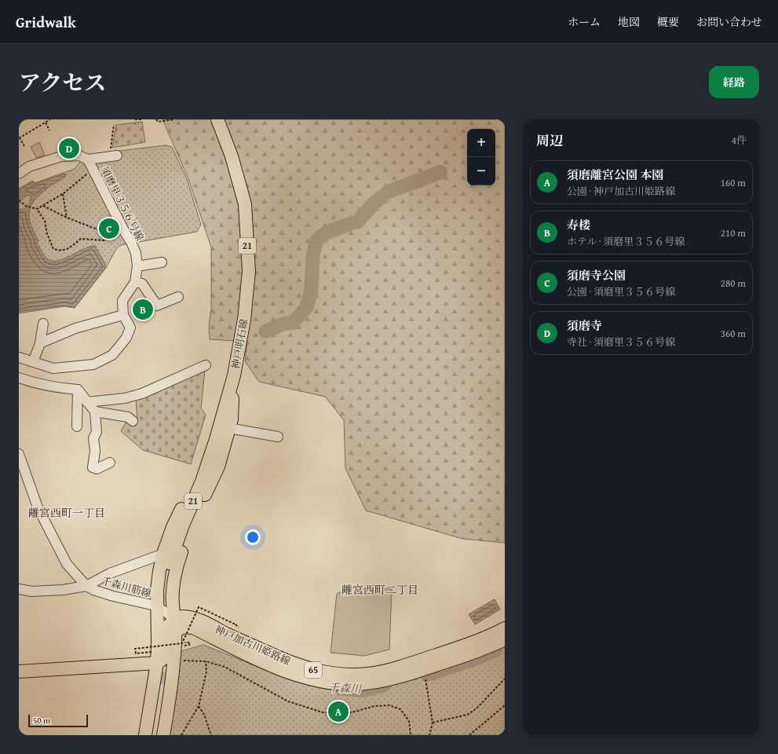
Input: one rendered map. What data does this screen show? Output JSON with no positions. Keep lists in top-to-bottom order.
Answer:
{
  "streets": {
    "main road": [
      "21",
      "神戸明石線",
      "神戸加古川姫路線",
      "65"
    ],
    "street": ["須磨里３５６号線", "千森川筋線"]
  },
  "crossings": [
    ["神戸明石線", "千森川筋線"],
    ["千森川筋線", "神戸加古川姫路線"]
  ],
  "districts": ["離宮西町一丁目", "離宮西町二丁目"],
  "water": ["千森川"],
  "scale_bar": "50 m",
  "page": {
    "header": "Gridwalk",
    "nav": [
      "ホーム",
      "地図",
      "概要",
      "お問い合わせ"
    ],
    "title": "アクセス",
    "buttons": "経路",
    "heading": ["周辺", "4件"],
    "map_buttons": ["+", "−"],
    "pins": [
      "D",
      "C",
      "B",
      "A"
    ],
    "list": [
      {
        "mark": "A",
        "name": "須磨離宮公園 本園",
        "note": "公園 · 神戸加古川姫路線",
        "value": "160 m"
      },
      {
        "mark": "B",
        "name": "寿楼",
        "note": "ホテル · 須磨里３５６号線",
        "value": "210 m"
      },
      {
        "mark": "C",
        "name": "須磨寺公園",
        "note": "公園 · 須磨里３５６号線",
        "value": "280 m"
      },
      {
        "mark": "D",
        "name": "須磨寺",
        "note": "寺社 · 須磨里３５６号線",
        "value": "360 m"
      }
    ],
    "scale": "50 m"
  }
}
